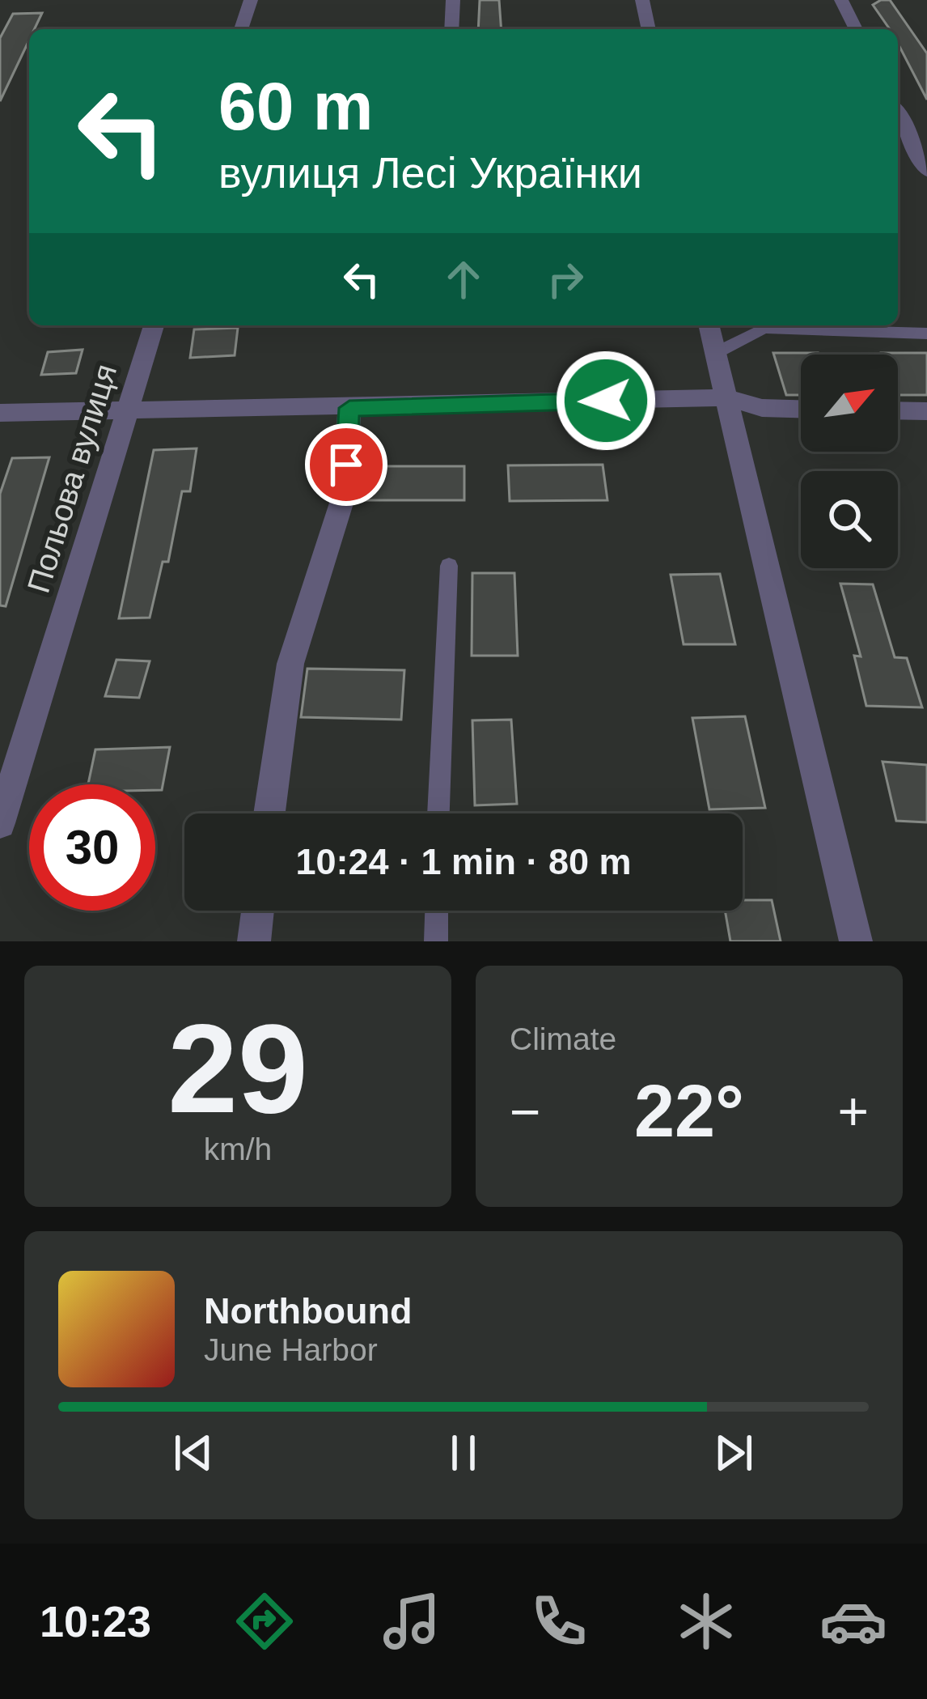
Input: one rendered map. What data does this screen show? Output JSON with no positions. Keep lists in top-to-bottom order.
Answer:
{
  "streets": {
    "street": ["Польова вулиця"]
  },
  "north": "top right",
  "page": {
    "turn": ["60 m", "вулиця Лесі Українки"],
    "limit": "30",
    "trip": "10:24 · 1 min · 80 m",
    "tile": [
      ["29", "km/h"],
      "Climate"
    ],
    "heat": ["−", "22°", "+"],
    "song": ["Northbound", "June Harbor"],
    "tabs": "10:23"
  }
}
